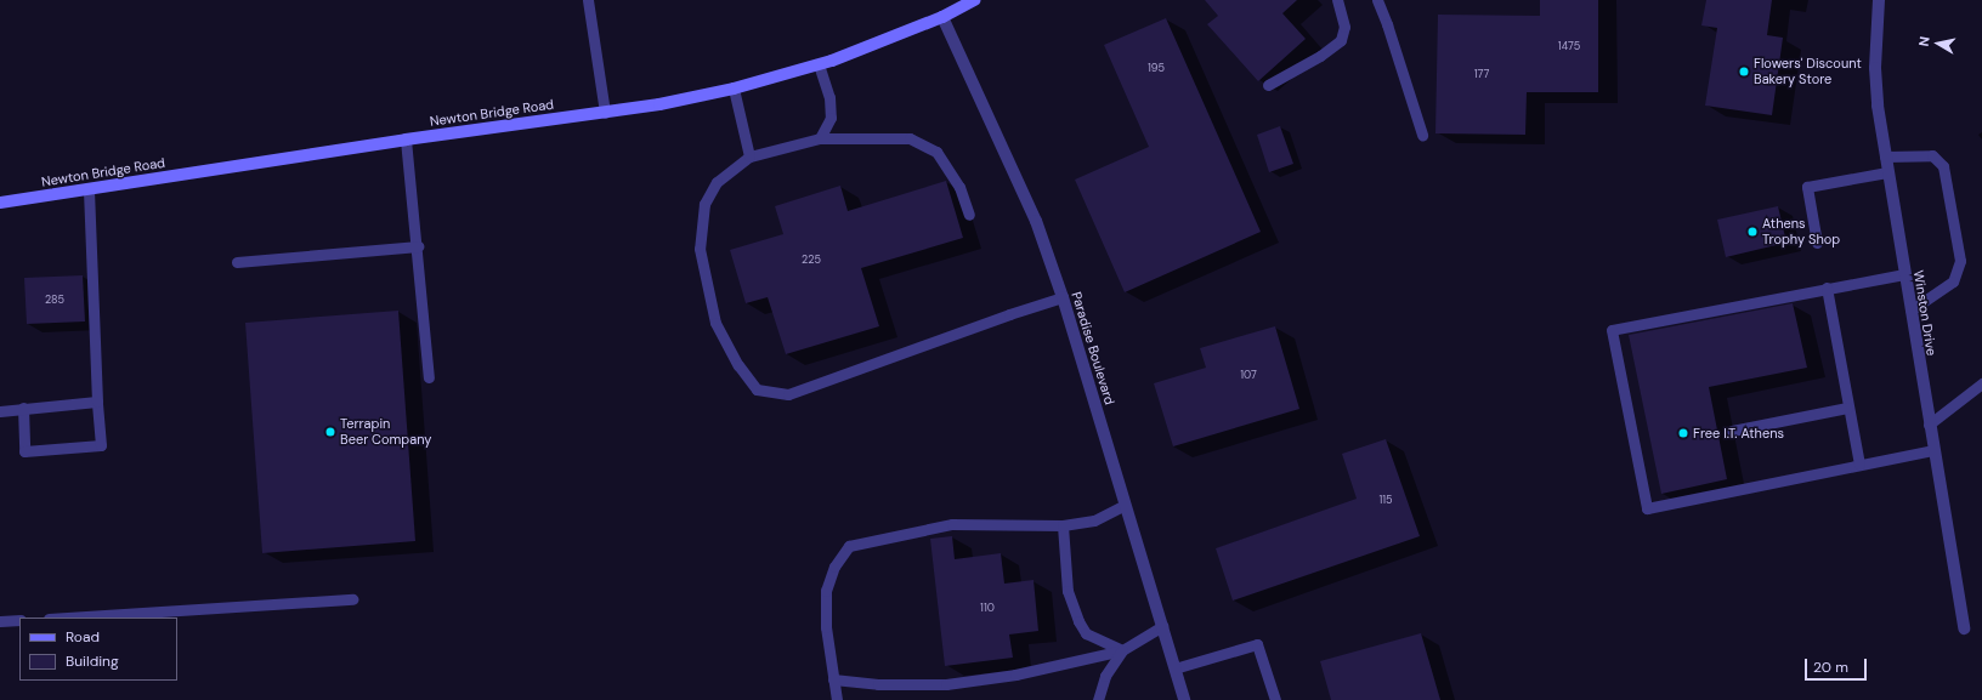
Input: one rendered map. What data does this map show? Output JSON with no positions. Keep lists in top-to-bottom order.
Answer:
{
  "streets": {
    "main road": ["Newton Bridge Road"],
    "street": ["Winston Drive", "Paradise Boulevard"]
  },
  "crossings": [
    ["Newton Bridge Road", "Paradise Boulevard"]
  ],
  "places": [
    "Flowers' Discount Bakery Store",
    "Athens Trophy Shop",
    "Terrapin Beer Company",
    "Free I.T. Athens"
  ],
  "house_numbers": [
    "1475",
    "195",
    "177",
    "225",
    "285",
    "107",
    "115",
    "110"
  ],
  "legend": ["Road", "Building"],
  "scale_bar": "20 m",
  "north": "left"
}
